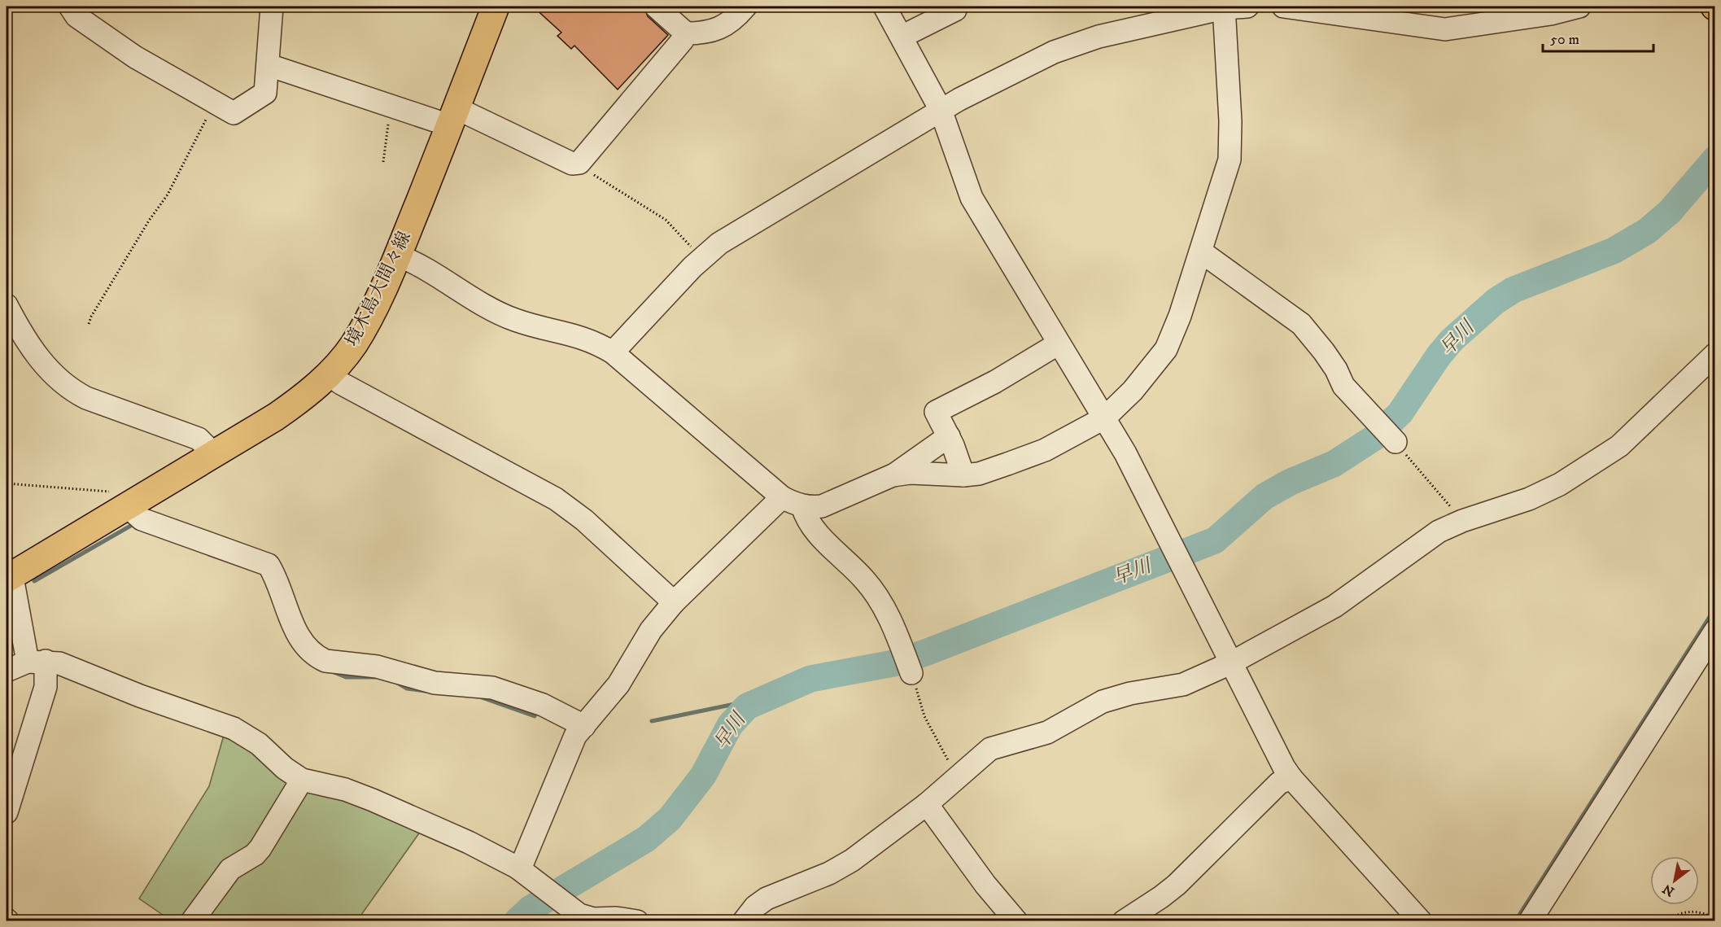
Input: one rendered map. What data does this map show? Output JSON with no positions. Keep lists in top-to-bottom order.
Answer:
{
  "streets": {
    "main road": ["境木島大間々線"]
  },
  "water": ["早川"],
  "scale_bar": "50 m",
  "north": "bottom left"
}
